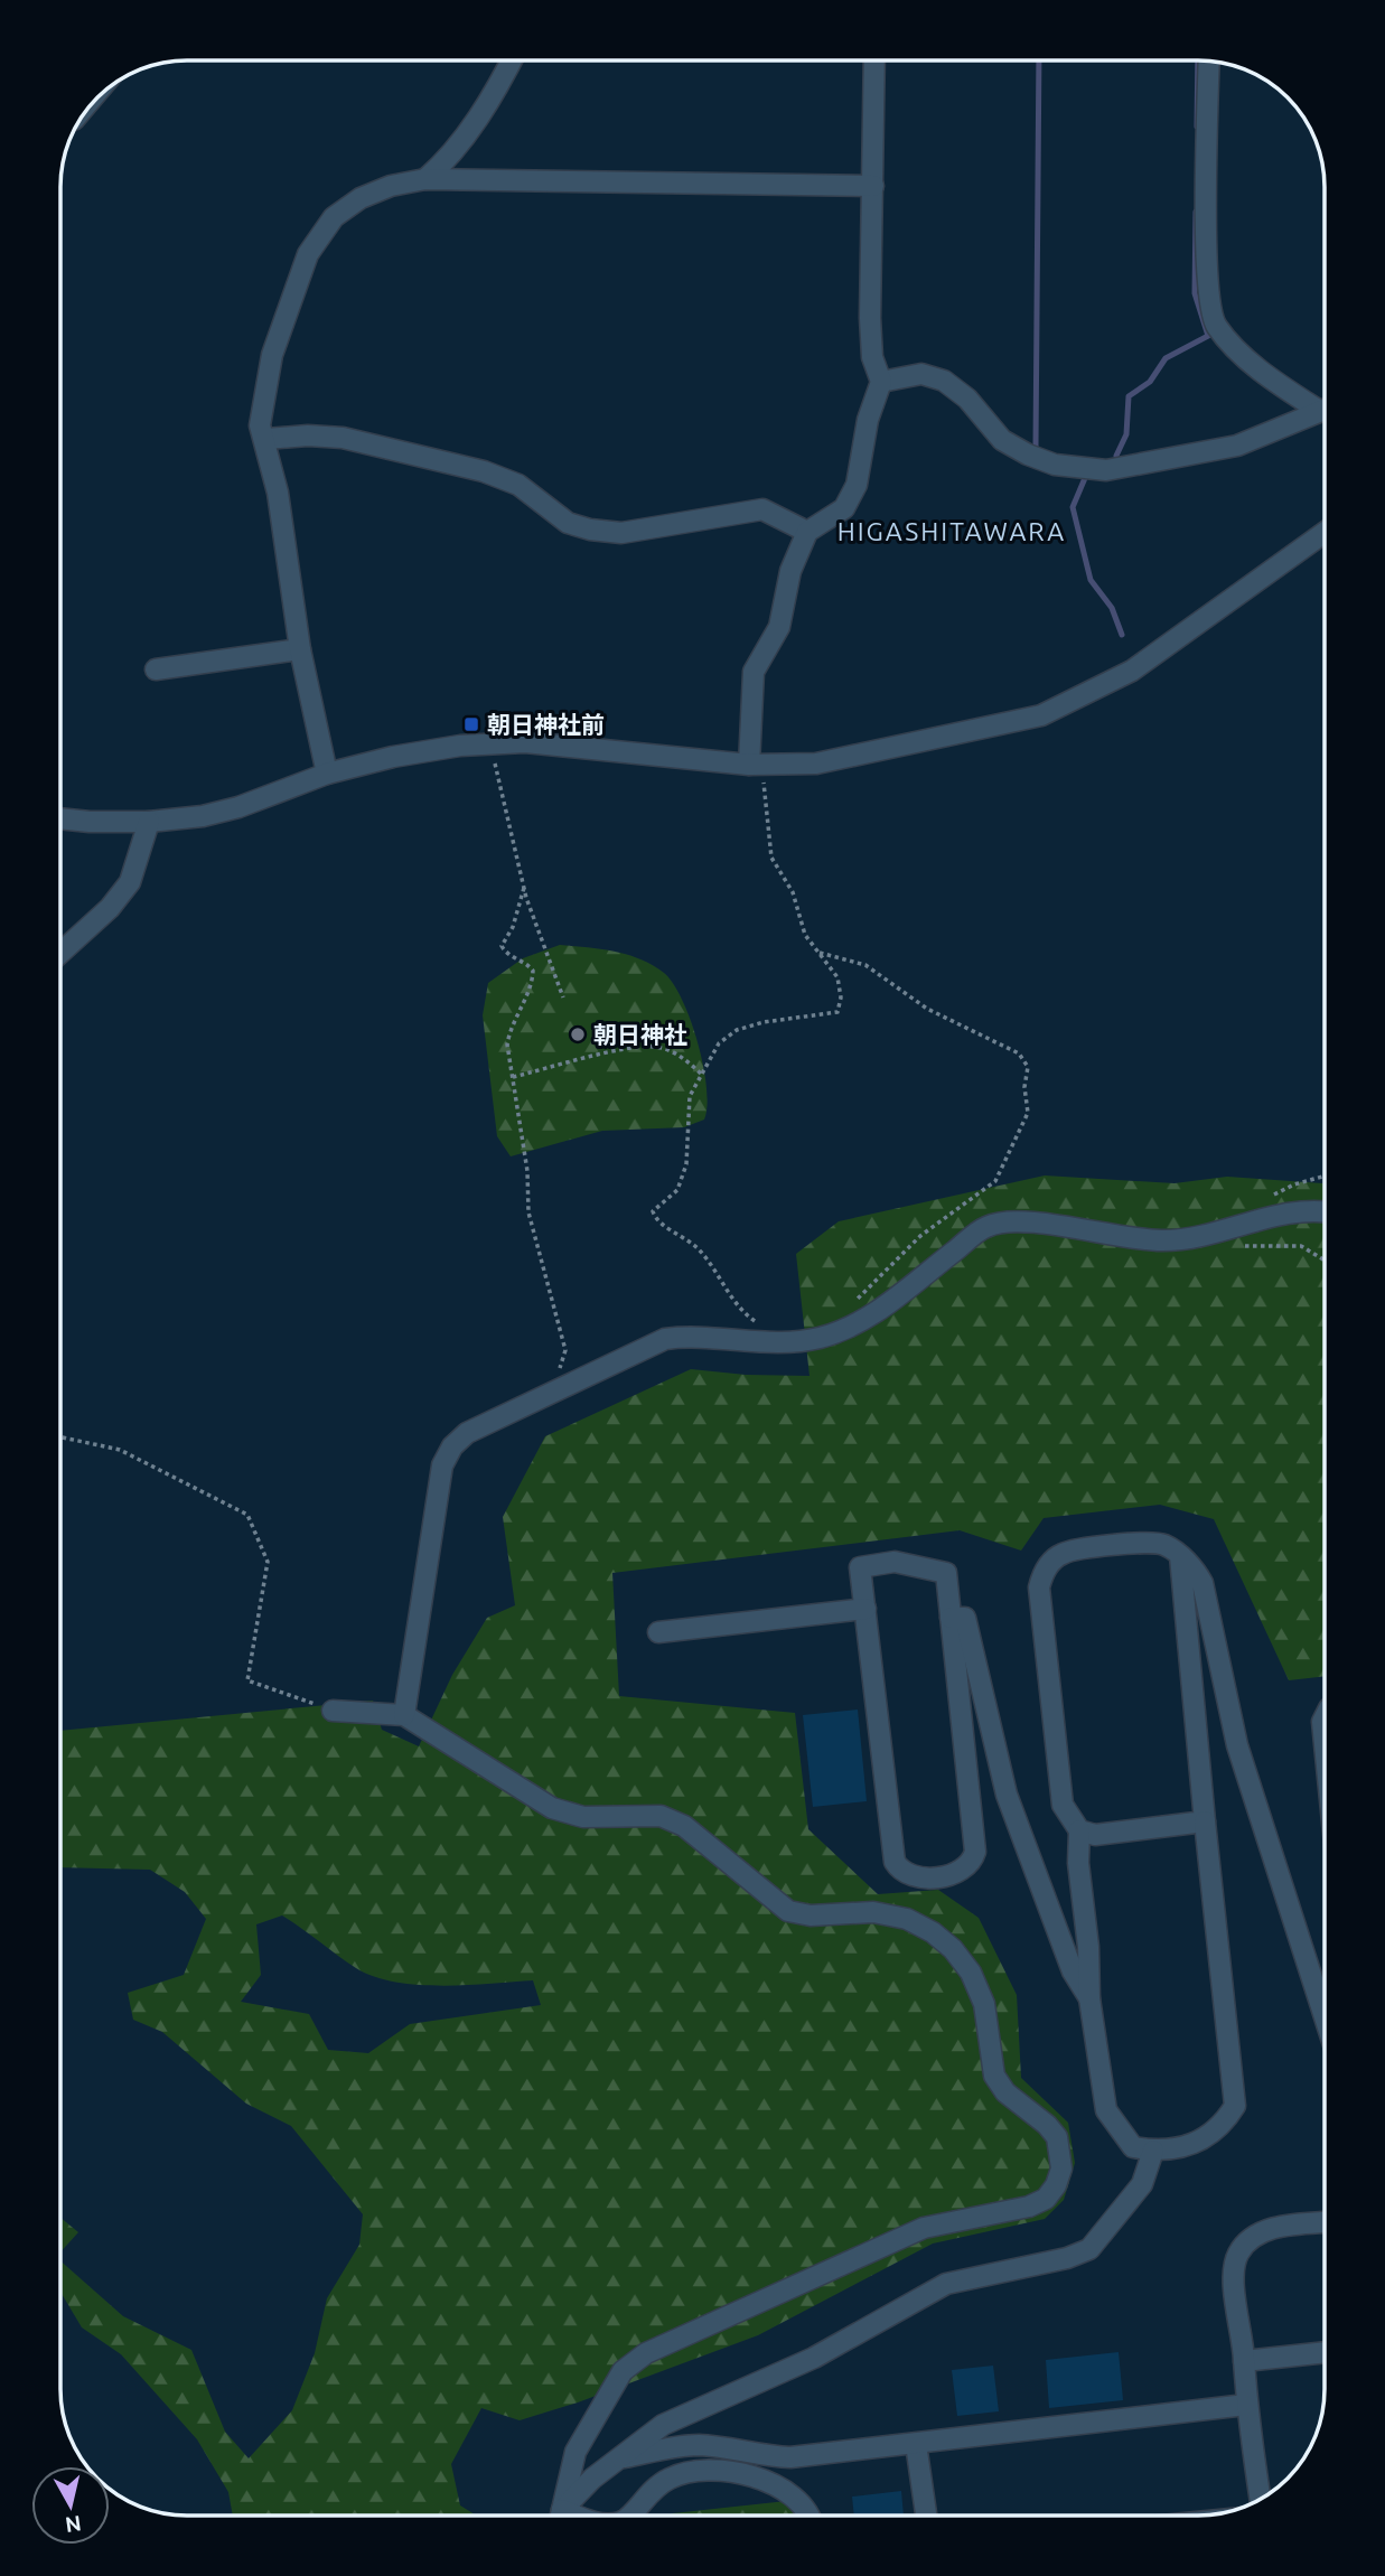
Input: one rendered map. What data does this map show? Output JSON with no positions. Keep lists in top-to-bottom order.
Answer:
{
  "districts": ["HIGASHITAWARA"],
  "places": {
    "transit": ["朝日神社前"],
    "other": ["朝日神社"]
  },
  "north": "bottom"
}
